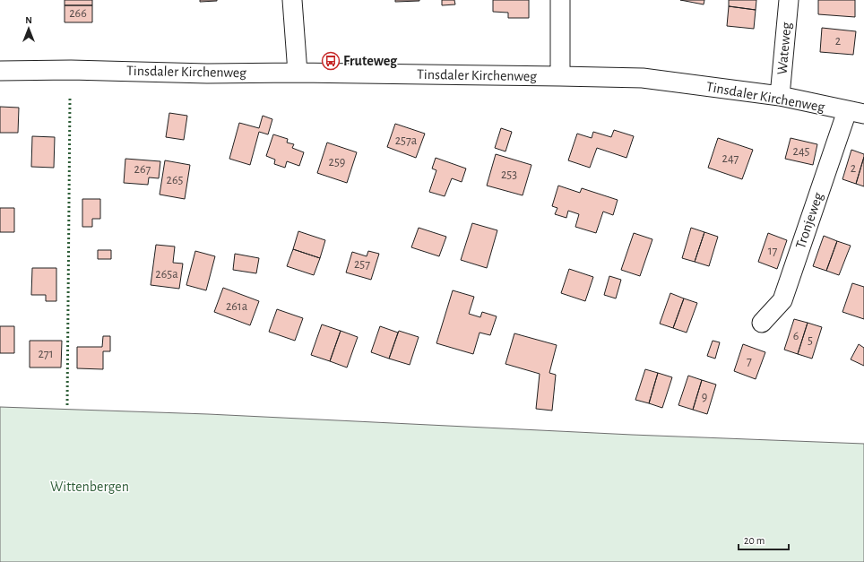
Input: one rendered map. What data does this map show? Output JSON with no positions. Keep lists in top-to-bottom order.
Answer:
{
  "streets": {
    "street": ["Wateweg", "Tinsdaler Kirchenweg", "Tronjeweg"]
  },
  "crossings": [
    ["Wateweg", "Tinsdaler Kirchenweg"],
    ["Tinsdaler Kirchenweg", "Tronjeweg"]
  ],
  "parks": ["Wittenbergen"],
  "places": {
    "bus stop": ["Fruteweg"]
  },
  "house_numbers": [
    "266",
    "2",
    "257a",
    "245",
    "247",
    "259",
    "2",
    "267",
    "253",
    "265",
    "17",
    "257",
    "265a",
    "261a",
    "6",
    "5",
    "271",
    "7",
    "9"
  ],
  "scale_bar": "20 m",
  "north": "top"
}
